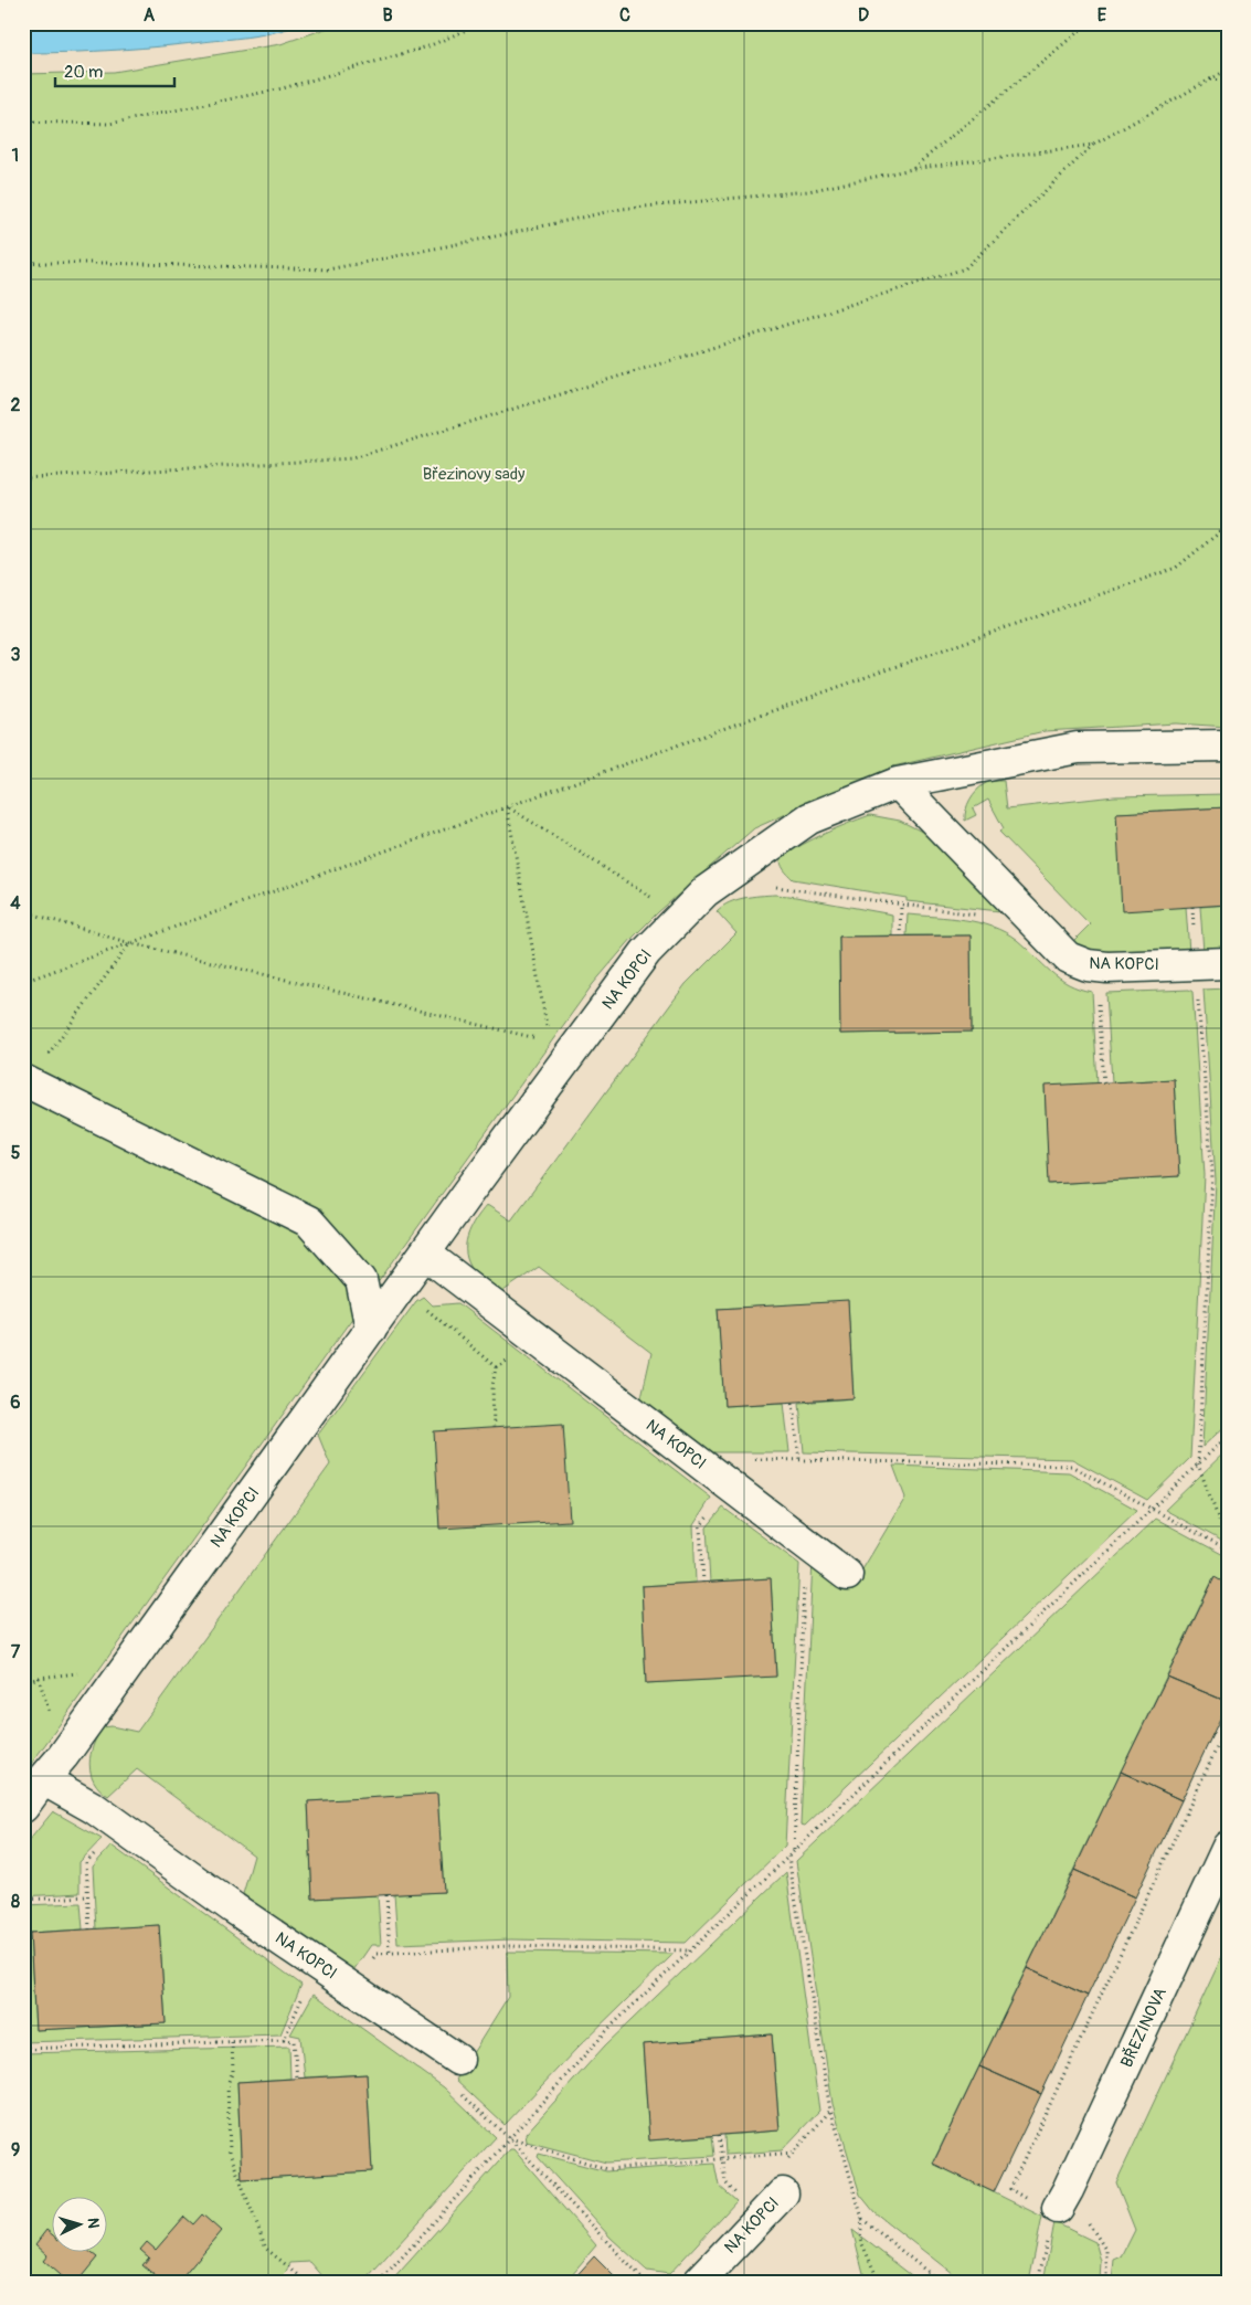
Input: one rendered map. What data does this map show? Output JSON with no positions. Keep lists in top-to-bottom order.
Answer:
{
  "streets": {
    "street": ["NA KOPCI", "BŘEZINOVA"]
  },
  "parks": ["Březinovy sady"],
  "scale_bar": "20 m",
  "north": "right",
  "grid": {
    "columns": [
      "A",
      "B",
      "C",
      "D",
      "E"
    ],
    "rows": [
      "1",
      "2",
      "3",
      "4",
      "5",
      "6",
      "7",
      "8",
      "9"
    ]
  }
}
